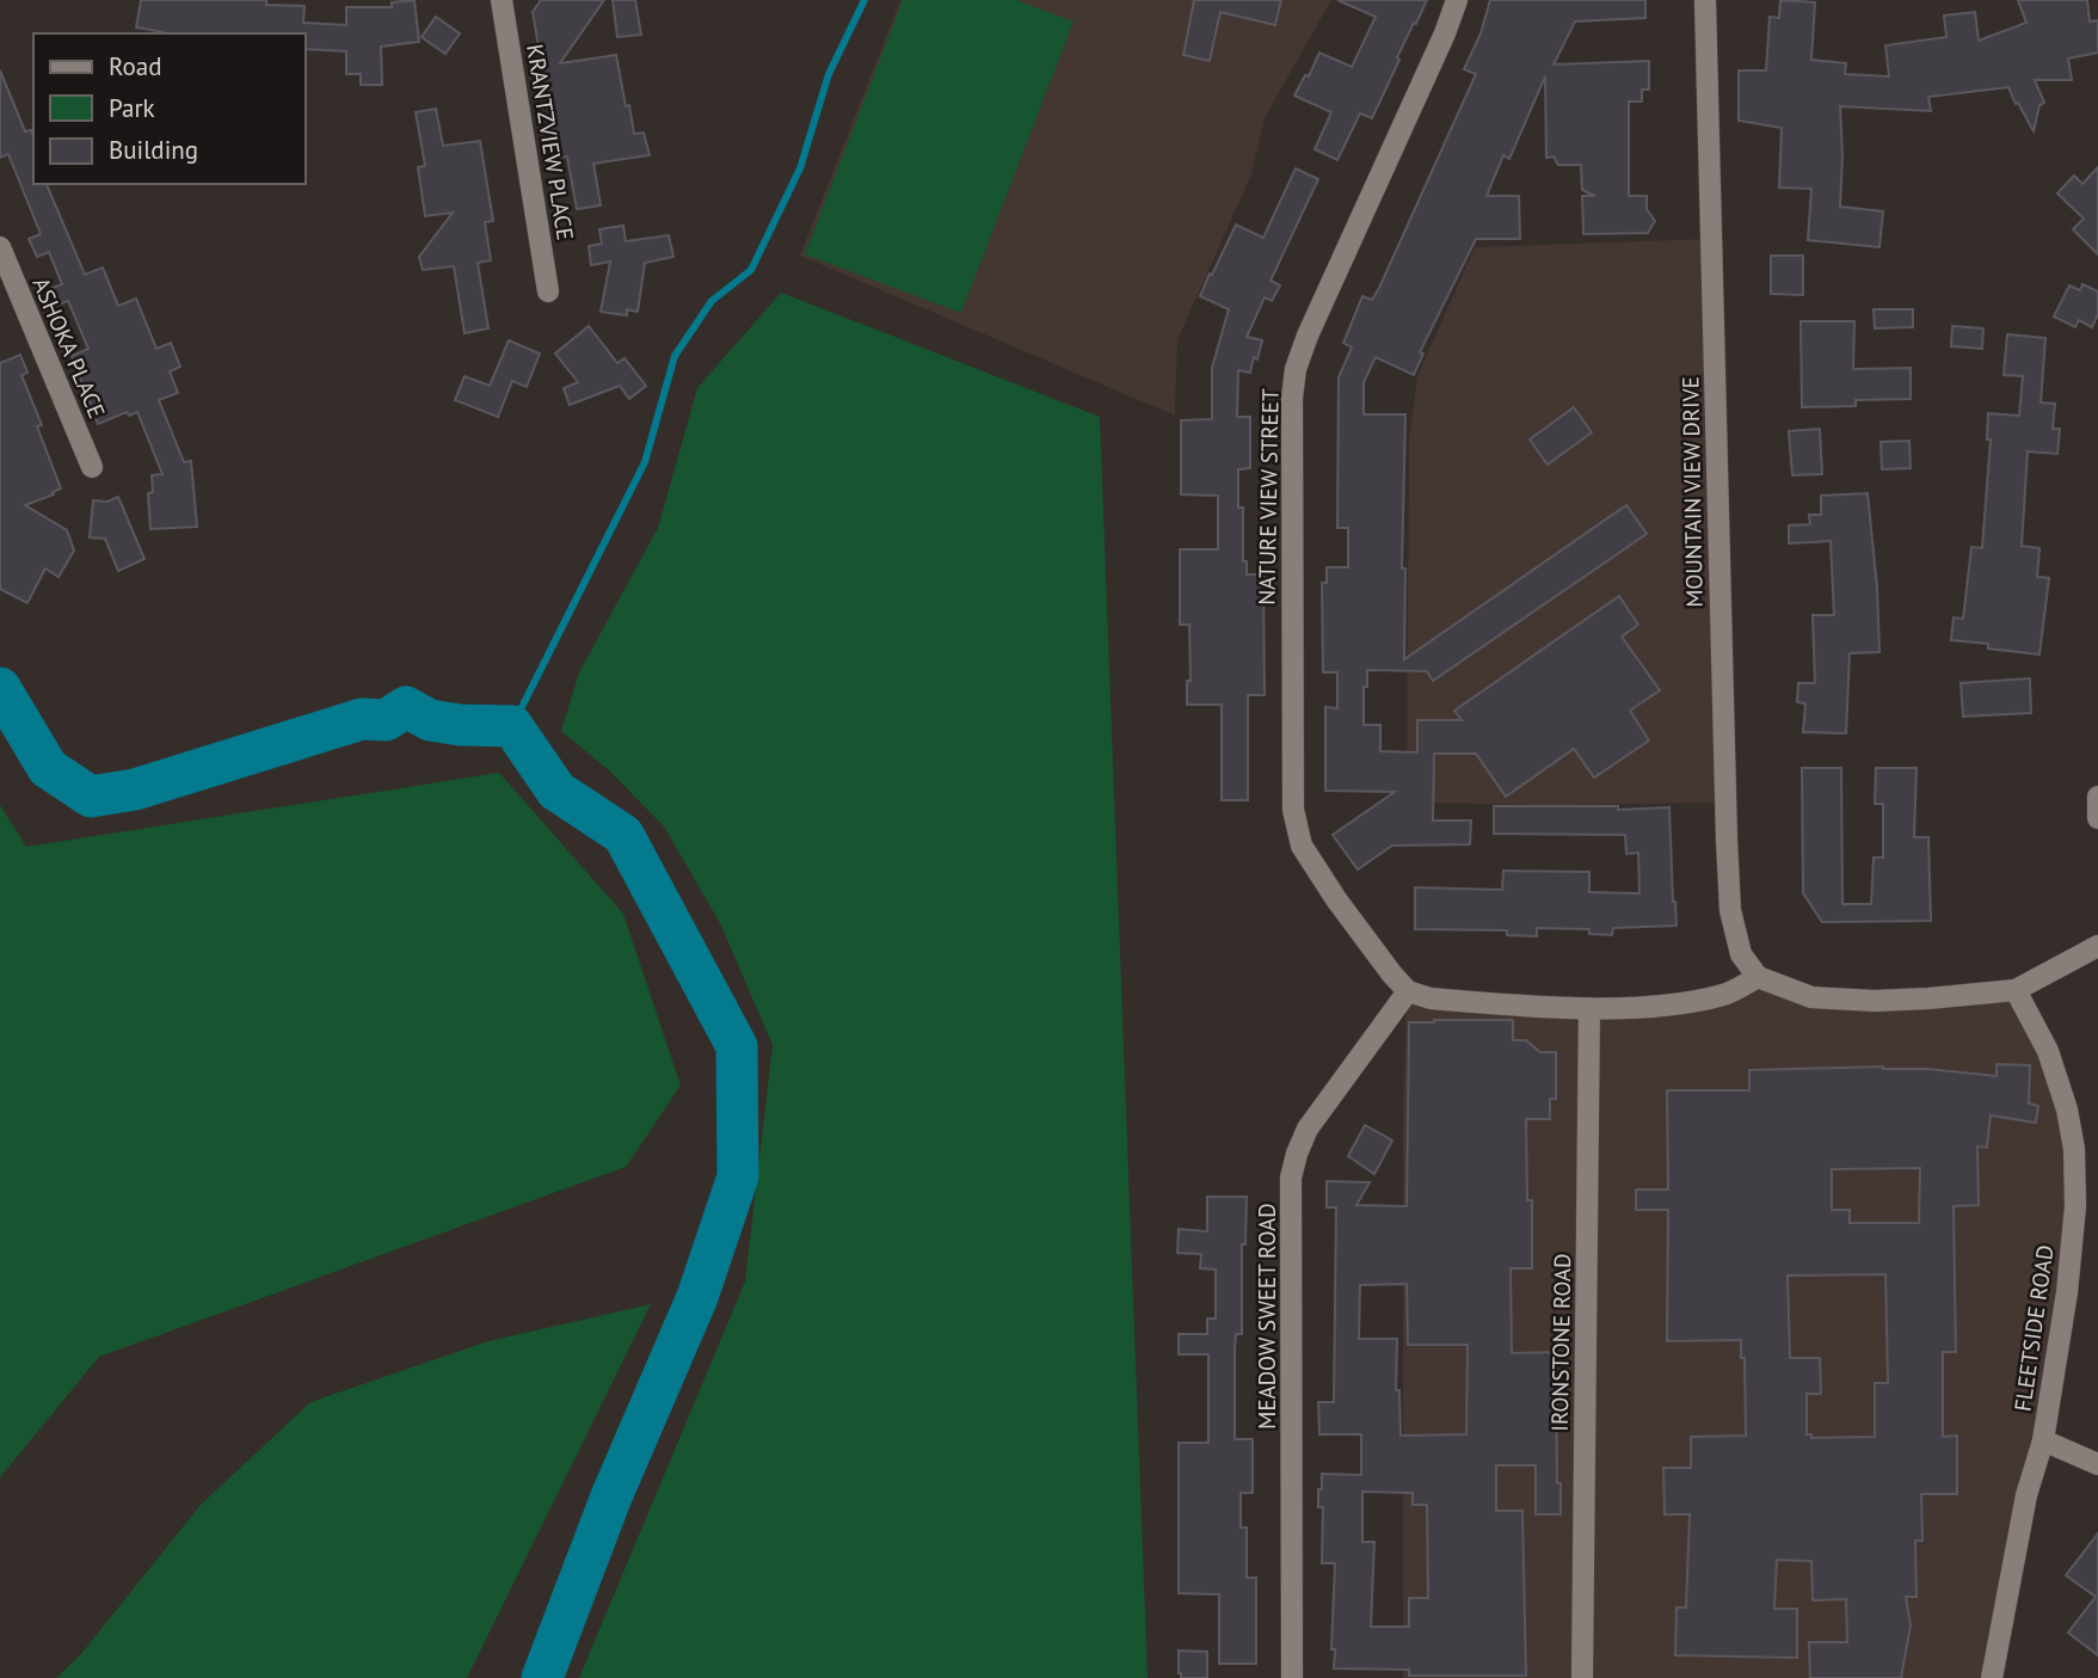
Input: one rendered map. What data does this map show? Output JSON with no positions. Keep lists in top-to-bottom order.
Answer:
{
  "streets": {
    "street": [
      "KRANTZVIEW PLACE",
      "ASHOKA PLACE",
      "MOUNTAIN VIEW DRIVE",
      "NATURE VIEW STREET",
      "MEADOW SWEET ROAD",
      "FLEETSIDE ROAD",
      "IRONSTONE ROAD"
    ]
  },
  "crossings": [
    ["NATURE VIEW STREET", "MEADOW SWEET ROAD"]
  ],
  "legend": ["Road", "Park", "Building"]
}
